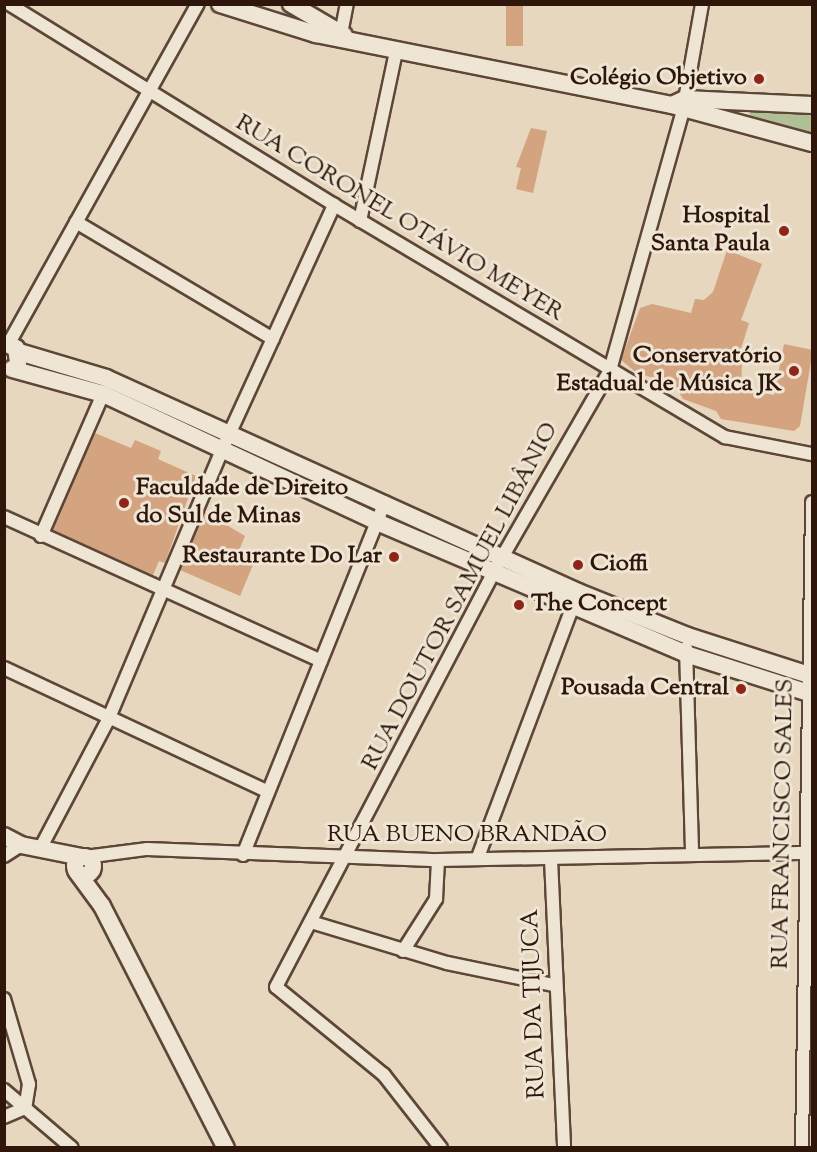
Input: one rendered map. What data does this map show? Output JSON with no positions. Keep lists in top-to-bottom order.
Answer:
{
  "streets": {
    "street": [
      "RUA CORONEL OTÁVIO MEYER",
      "RUA DOUTOR SAMUEL LIBÂNIO",
      "RUA FRANCISCO SALES",
      "RUA BUENO BRANDÃO",
      "RUA DA TIJUCA"
    ]
  },
  "crossings": [
    ["RUA CORONEL OTÁVIO MEYER", "RUA DOUTOR SAMUEL LIBÂNIO"],
    ["RUA DOUTOR SAMUEL LIBÂNIO", "RUA BUENO BRANDÃO"],
    ["RUA FRANCISCO SALES", "RUA BUENO BRANDÃO"],
    ["RUA BUENO BRANDÃO", "RUA DA TIJUCA"]
  ],
  "places": [
    "Colégio Objetivo",
    "Hospital Santa Paula",
    "Conservatório Estadual de Música JK",
    "Faculdade de Direito do Sul de Minas",
    "Restaurante Do Lar",
    "Cioffi",
    "The Concept",
    "Pousada Central"
  ]
}
